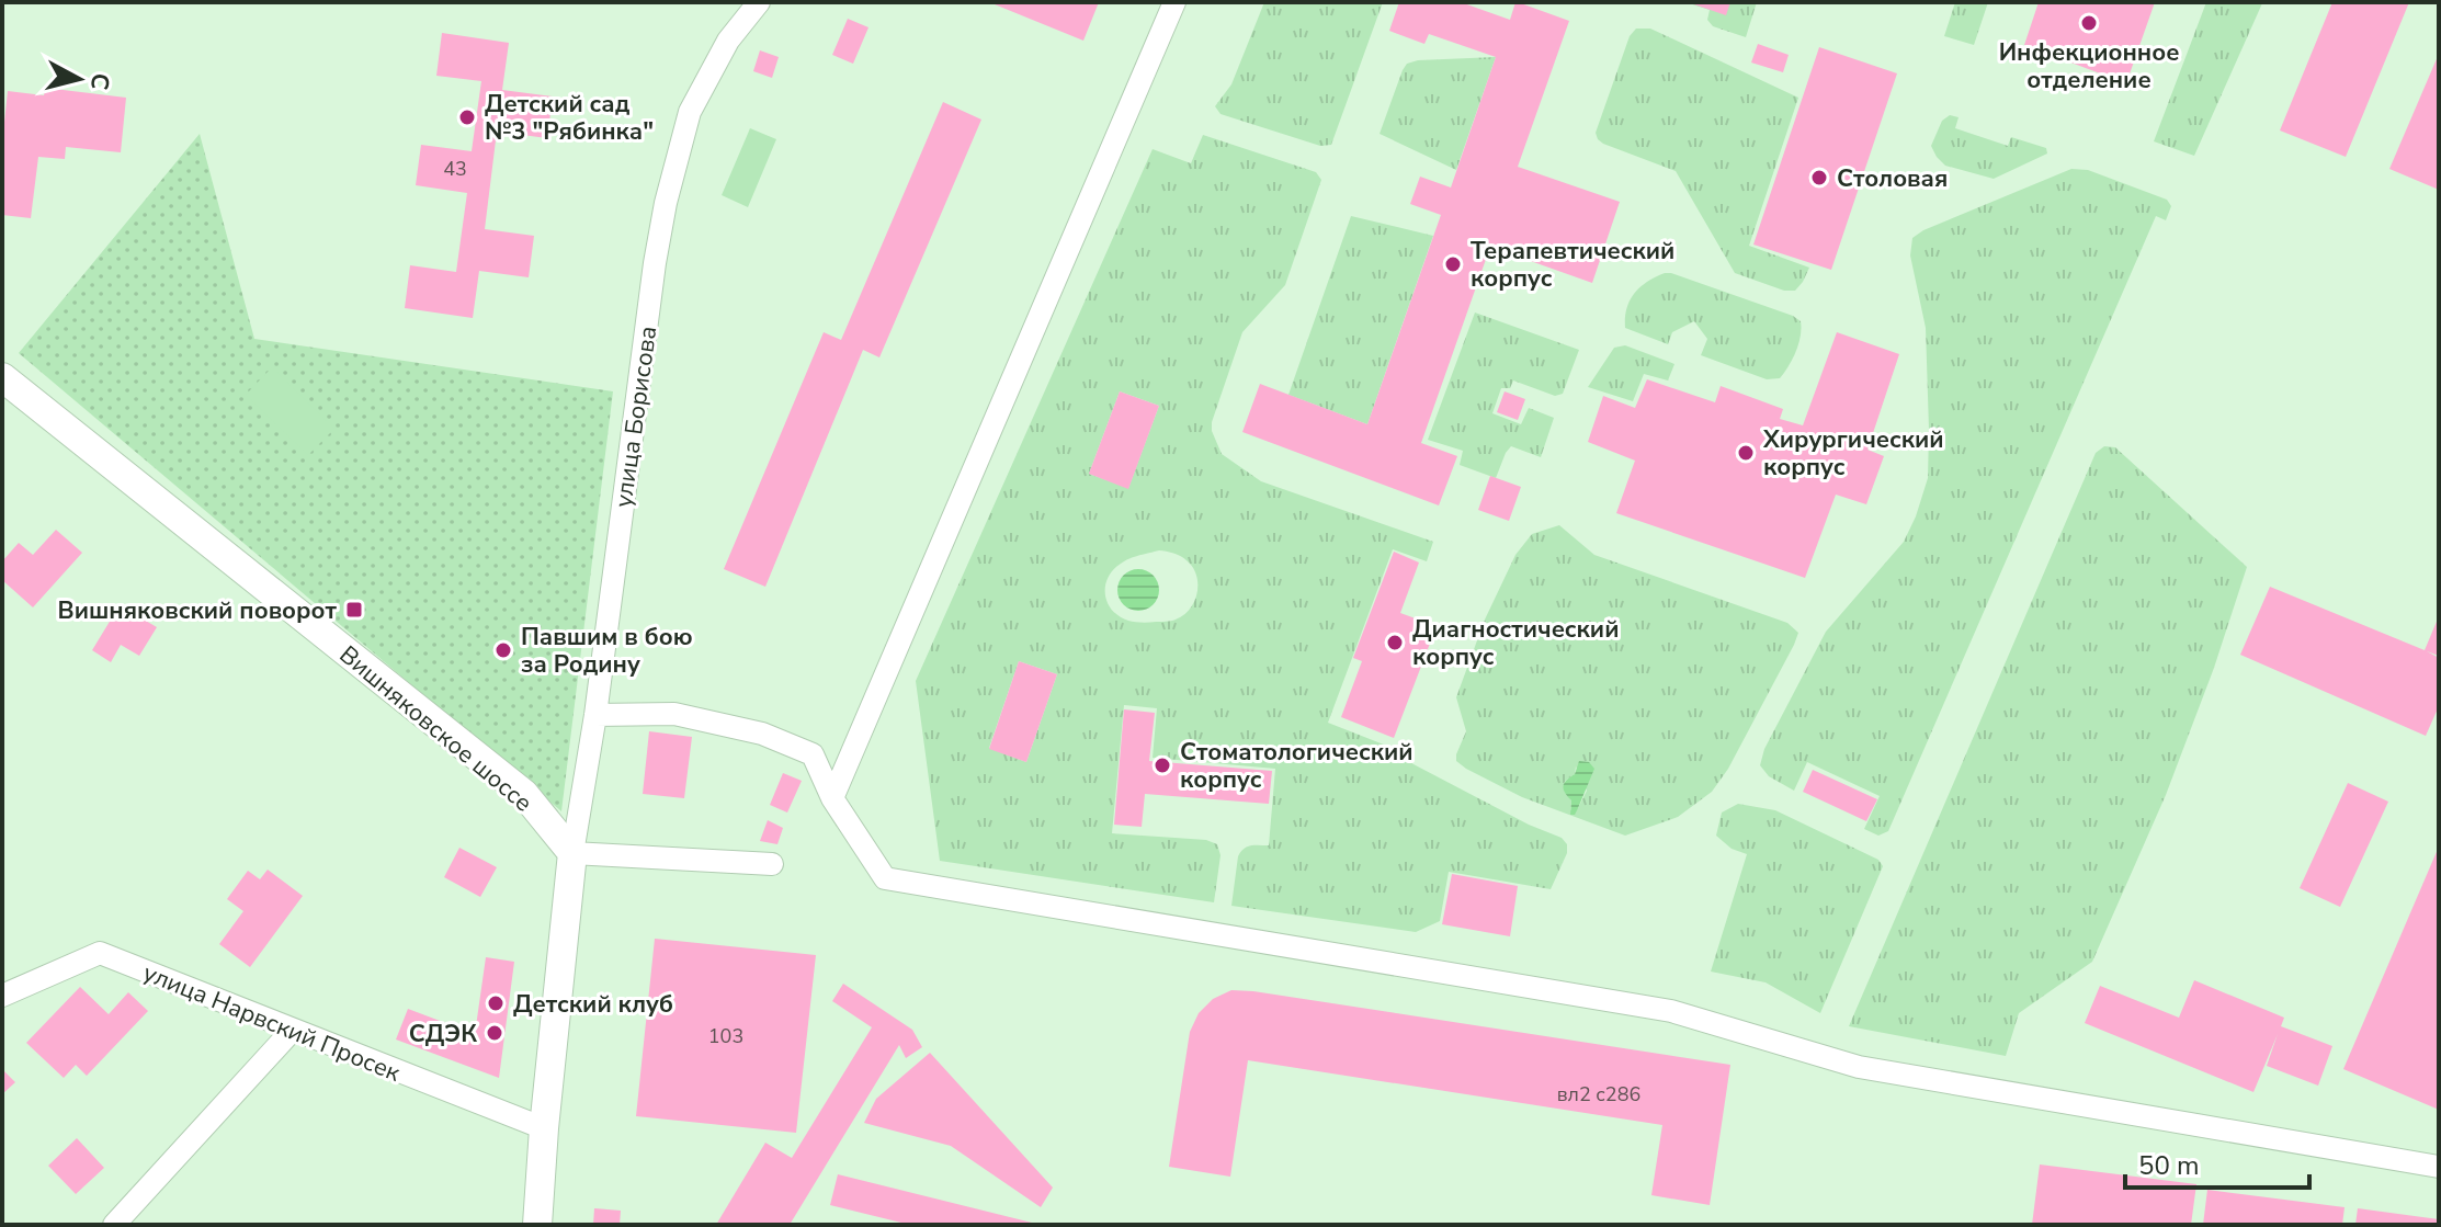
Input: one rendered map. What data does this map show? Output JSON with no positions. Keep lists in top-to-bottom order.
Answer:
{
  "streets": {
    "street": ["улица Борисова", "Вишняковское шоссе", "улица Нарвский Просек"]
  },
  "crossings": [
    ["улица Борисова", "Вишняковское шоссе"]
  ],
  "places": {
    "other": [
      "Инфекционное отделение",
      "Детский сад №3 \"Рябинка\"",
      "Столовая",
      "Терапевтический корпус",
      "Хирургический корпус",
      "Диагностический корпус",
      "Павшим в бою за Родину",
      "Стоматологический корпус",
      "Детский клуб",
      "СДЭК"
    ],
    "transit": ["Вишняковский поворот"]
  },
  "house_numbers": ["43", "103", "вл2 с286"],
  "scale_bar": "50 m",
  "north": "right"
}
